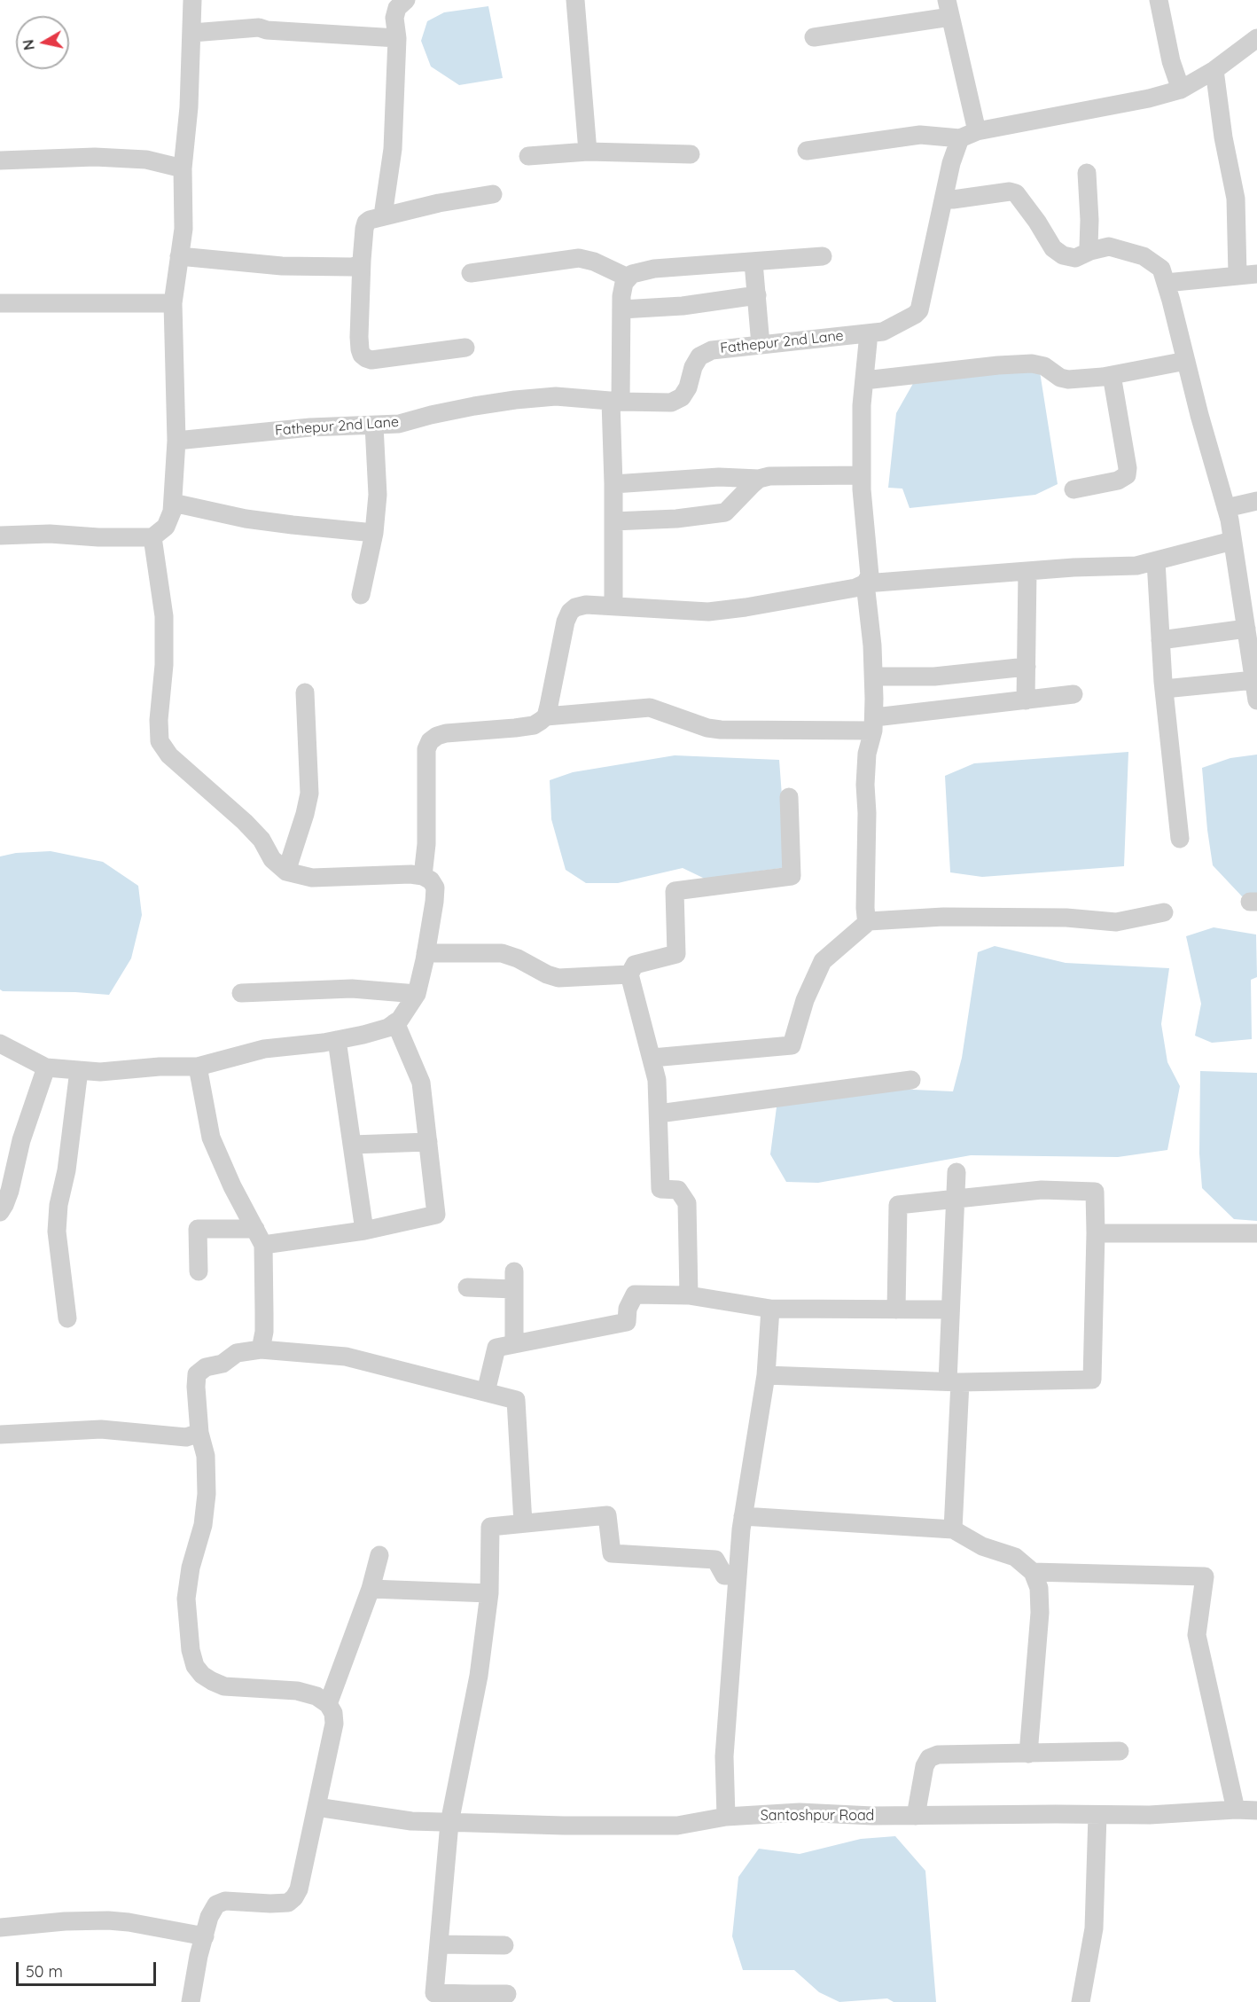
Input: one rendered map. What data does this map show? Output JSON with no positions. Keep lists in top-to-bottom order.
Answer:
{
  "streets": {
    "street": ["Fathepur 2nd Lane", "Santoshpur Road"]
  },
  "scale_bar": "50 m",
  "north": "left"
}
